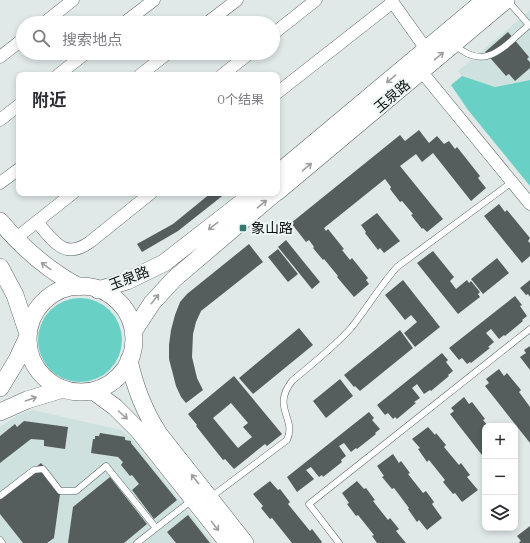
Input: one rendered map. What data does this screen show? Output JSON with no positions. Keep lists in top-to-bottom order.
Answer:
{
  "streets": {
    "main road": ["玉泉路"]
  },
  "places": {
    "transit": ["象山路"]
  },
  "page": {
    "search": "搜索地点",
    "heading": ["附近", "0个结果"],
    "map_buttons": ["+", "−"]
  }
}
